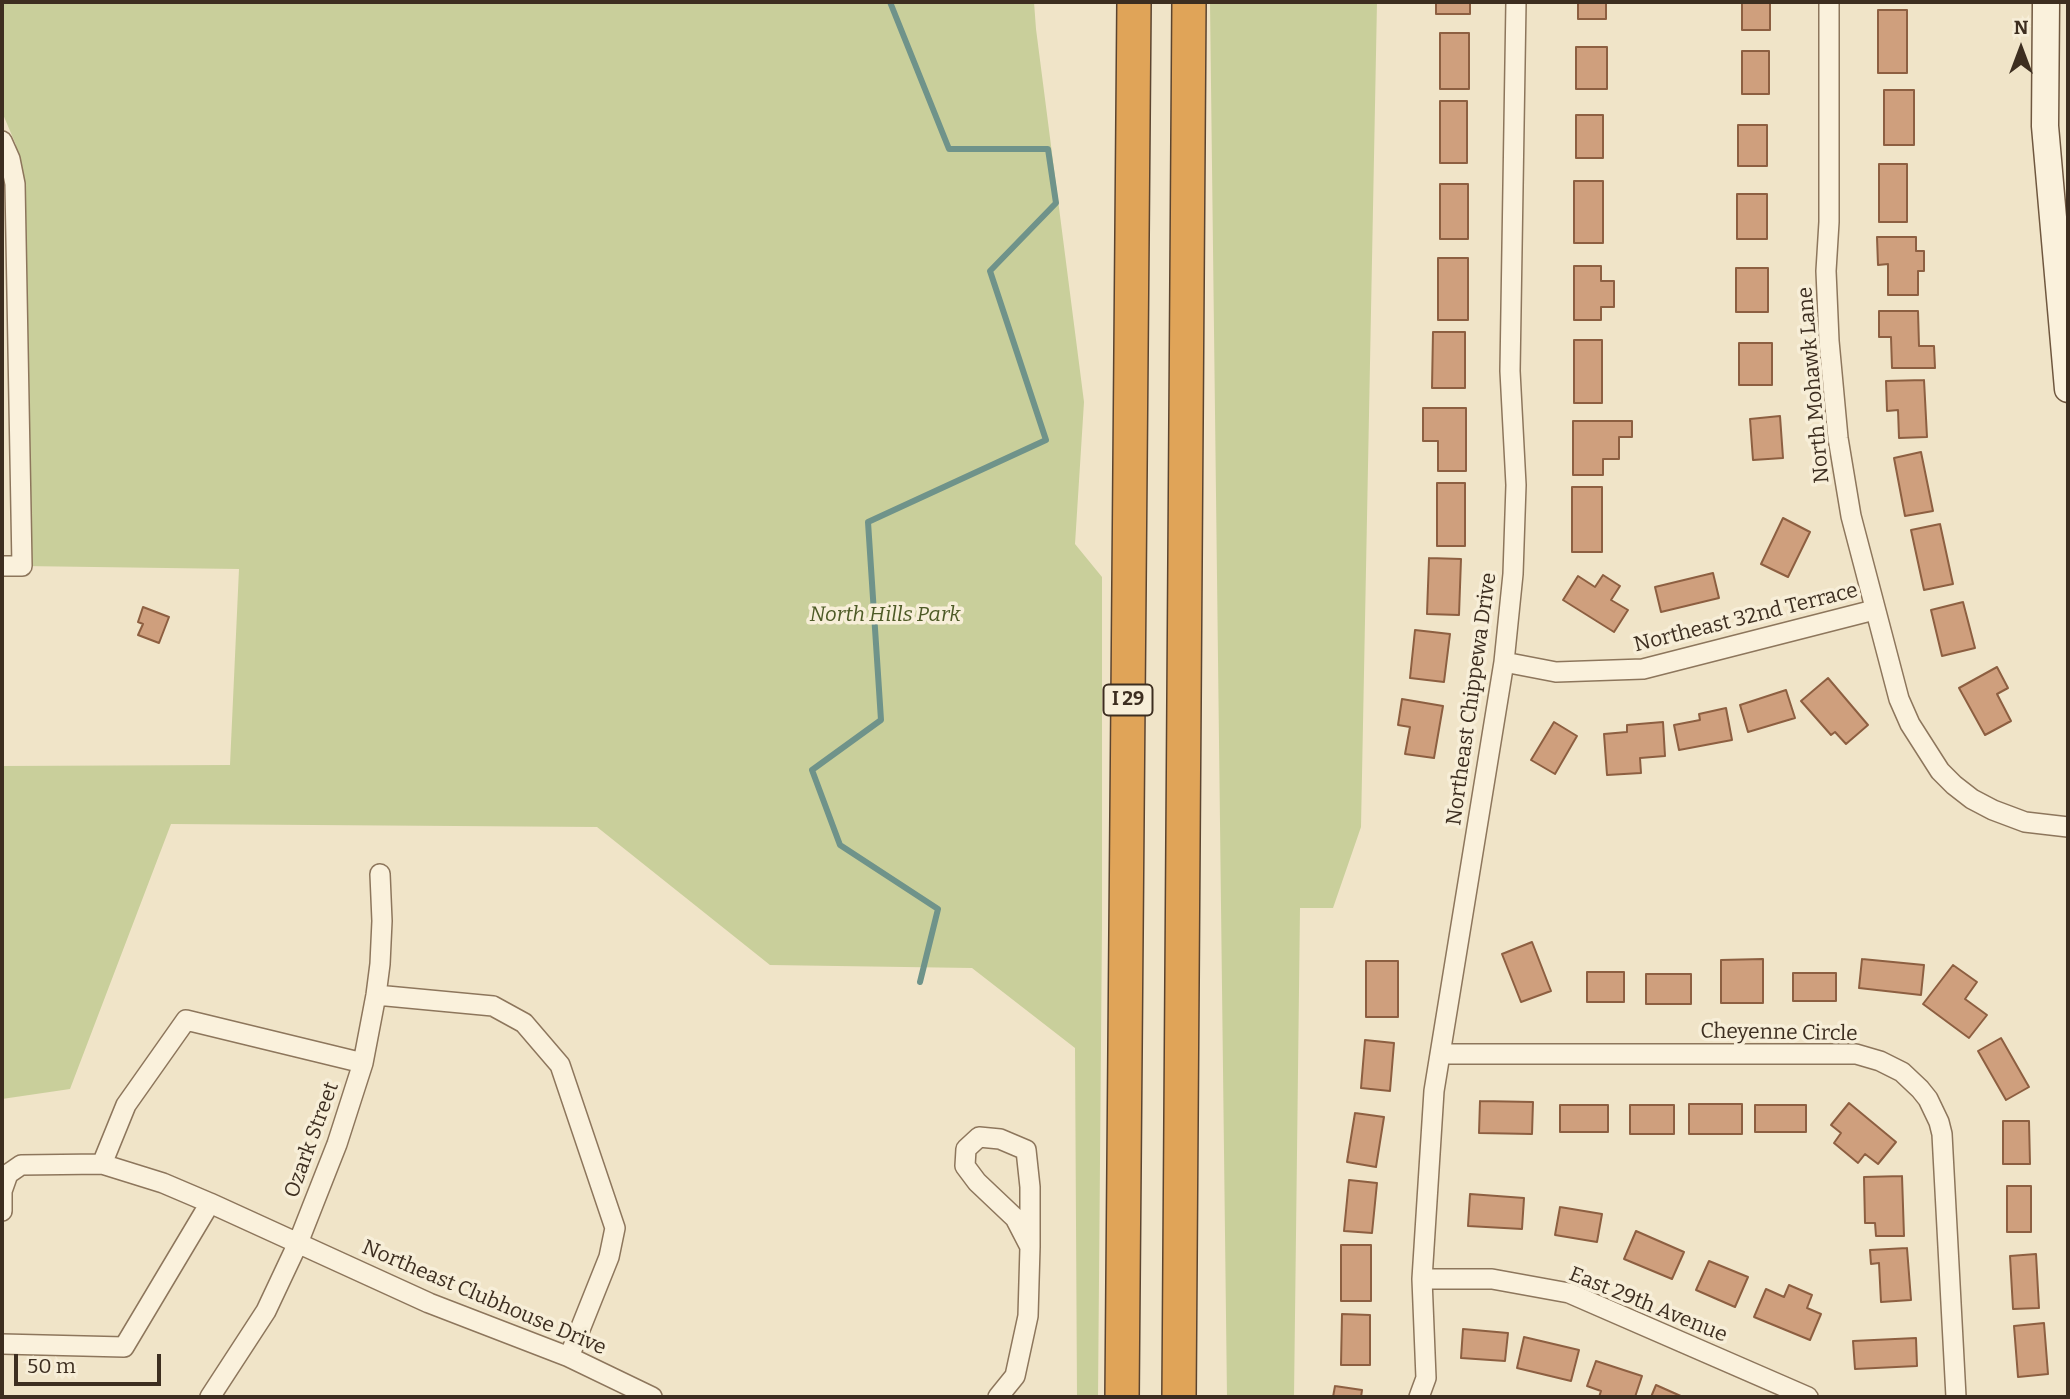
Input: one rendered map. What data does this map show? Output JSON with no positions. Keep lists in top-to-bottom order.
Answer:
{
  "streets": {
    "highway": ["I 29"],
    "street": [
      "North Mohawk Lane",
      "Northeast 32nd Terrace",
      "Northeast Chippewa Drive",
      "Cheyenne Circle",
      "Ozark Street",
      "Northeast Clubhouse Drive",
      "East 29th Avenue"
    ]
  },
  "crossings": [
    ["North Mohawk Lane", "Northeast 32nd Terrace"],
    ["Northeast 32nd Terrace", "Northeast Chippewa Drive"],
    ["Northeast Chippewa Drive", "Cheyenne Circle"],
    ["Northeast Chippewa Drive", "East 29th Avenue"],
    ["Ozark Street", "Northeast Clubhouse Drive"]
  ],
  "parks": ["North Hills Park"],
  "scale_bar": "50 m",
  "north": "top"
}
